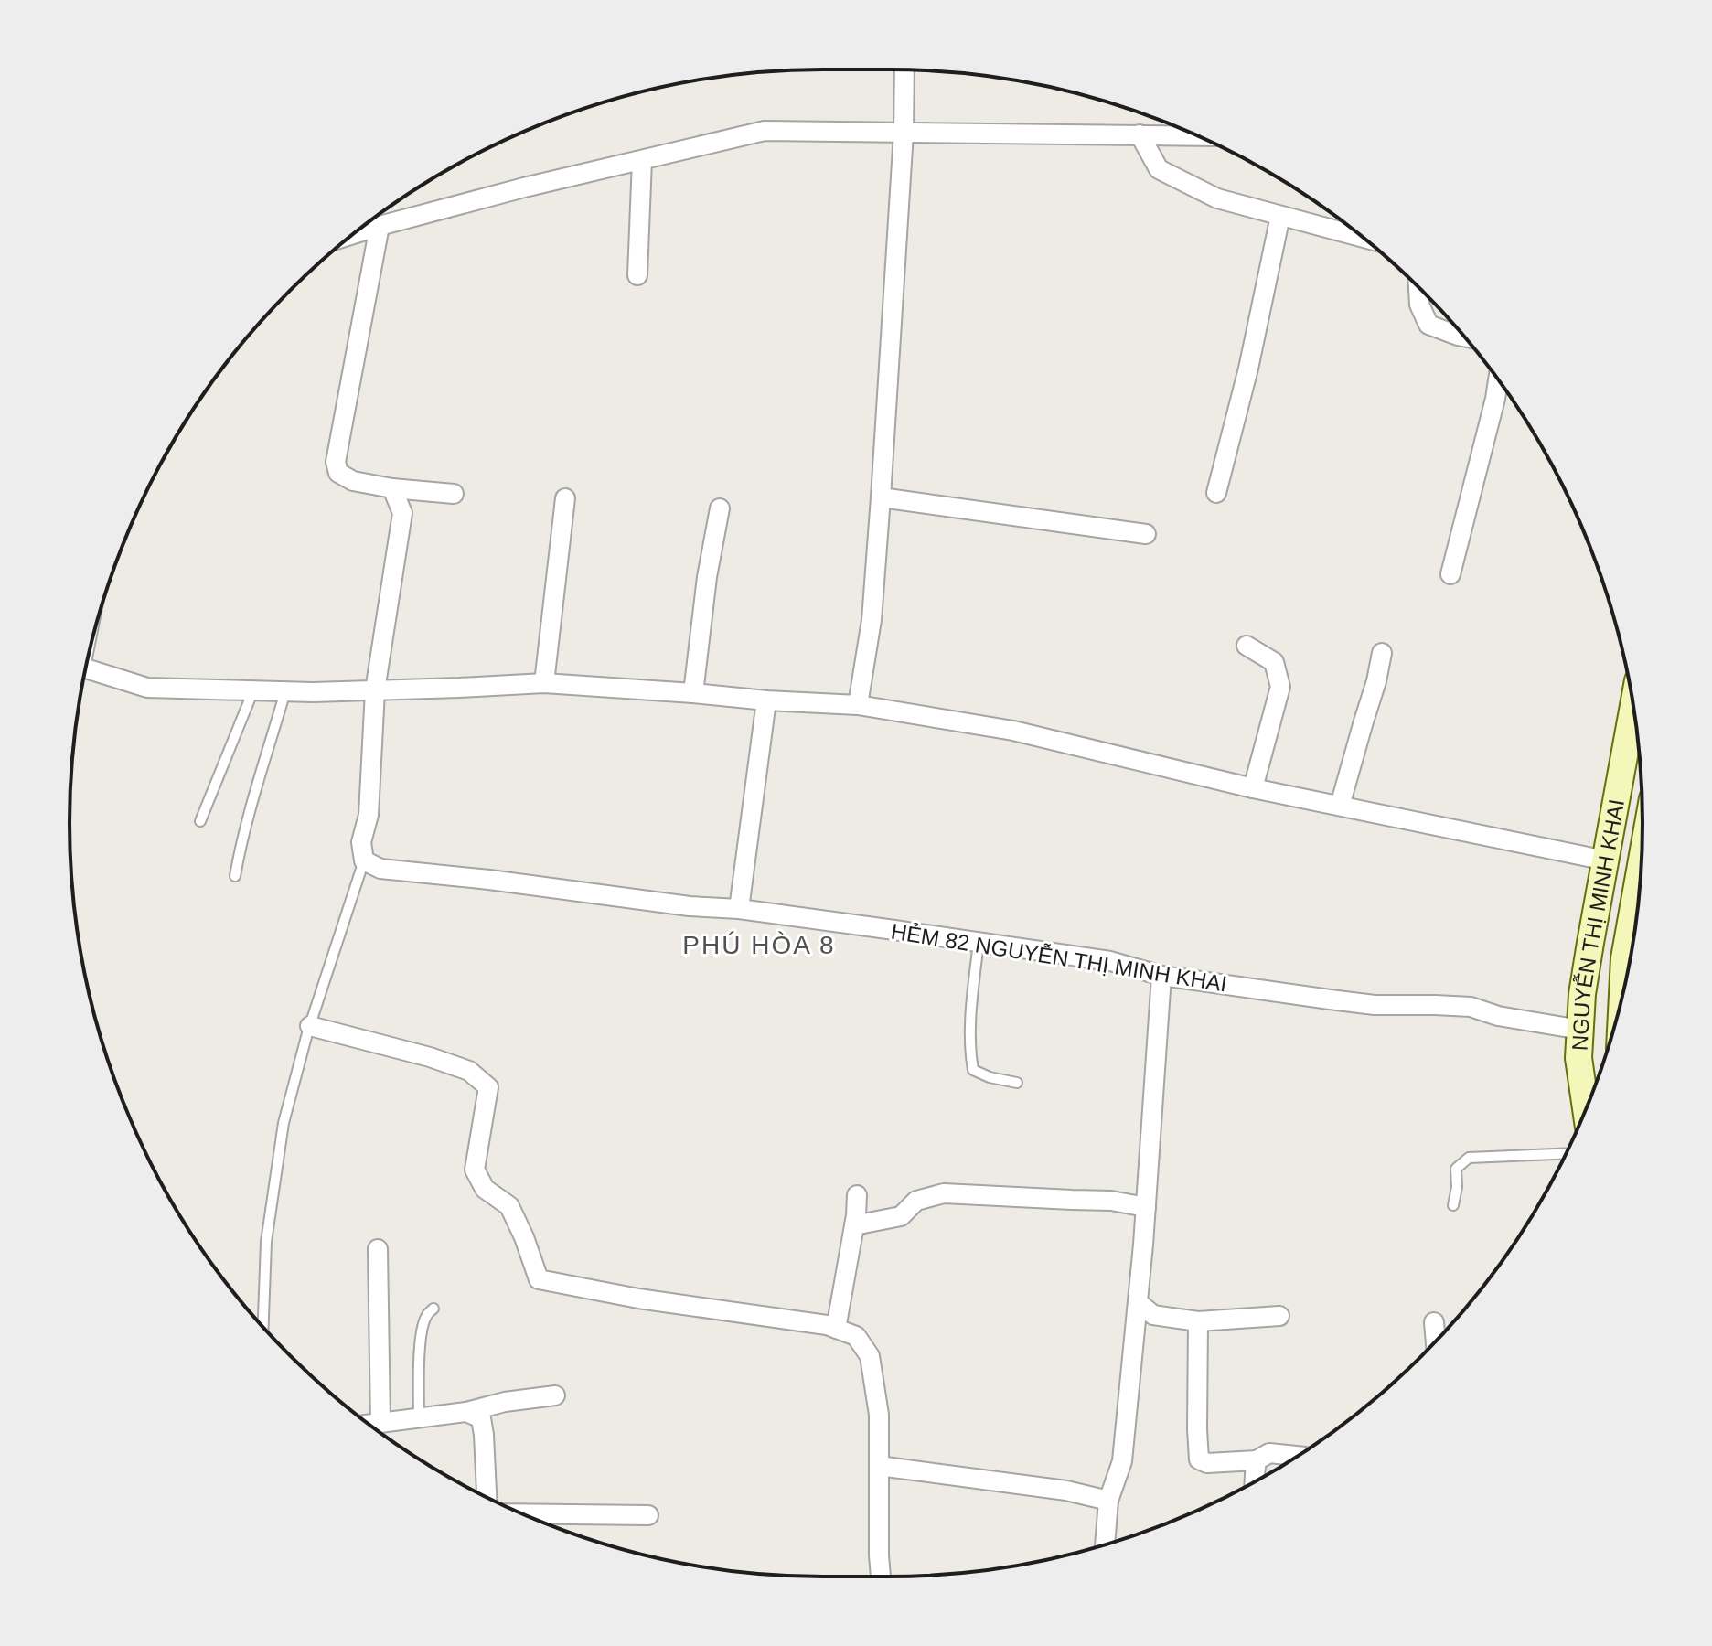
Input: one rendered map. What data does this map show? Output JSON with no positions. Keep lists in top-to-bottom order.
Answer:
{
  "streets": {
    "main road": ["NGUYỄN THỊ MINH KHAI"],
    "street": ["HẺM 82 NGUYỄN THỊ MINH KHAI"]
  },
  "crossings": [
    ["NGUYỄN THỊ MINH KHAI", "HẺM 82 NGUYỄN THỊ MINH KHAI"]
  ],
  "districts": ["PHÚ HÒA 8"]
}
